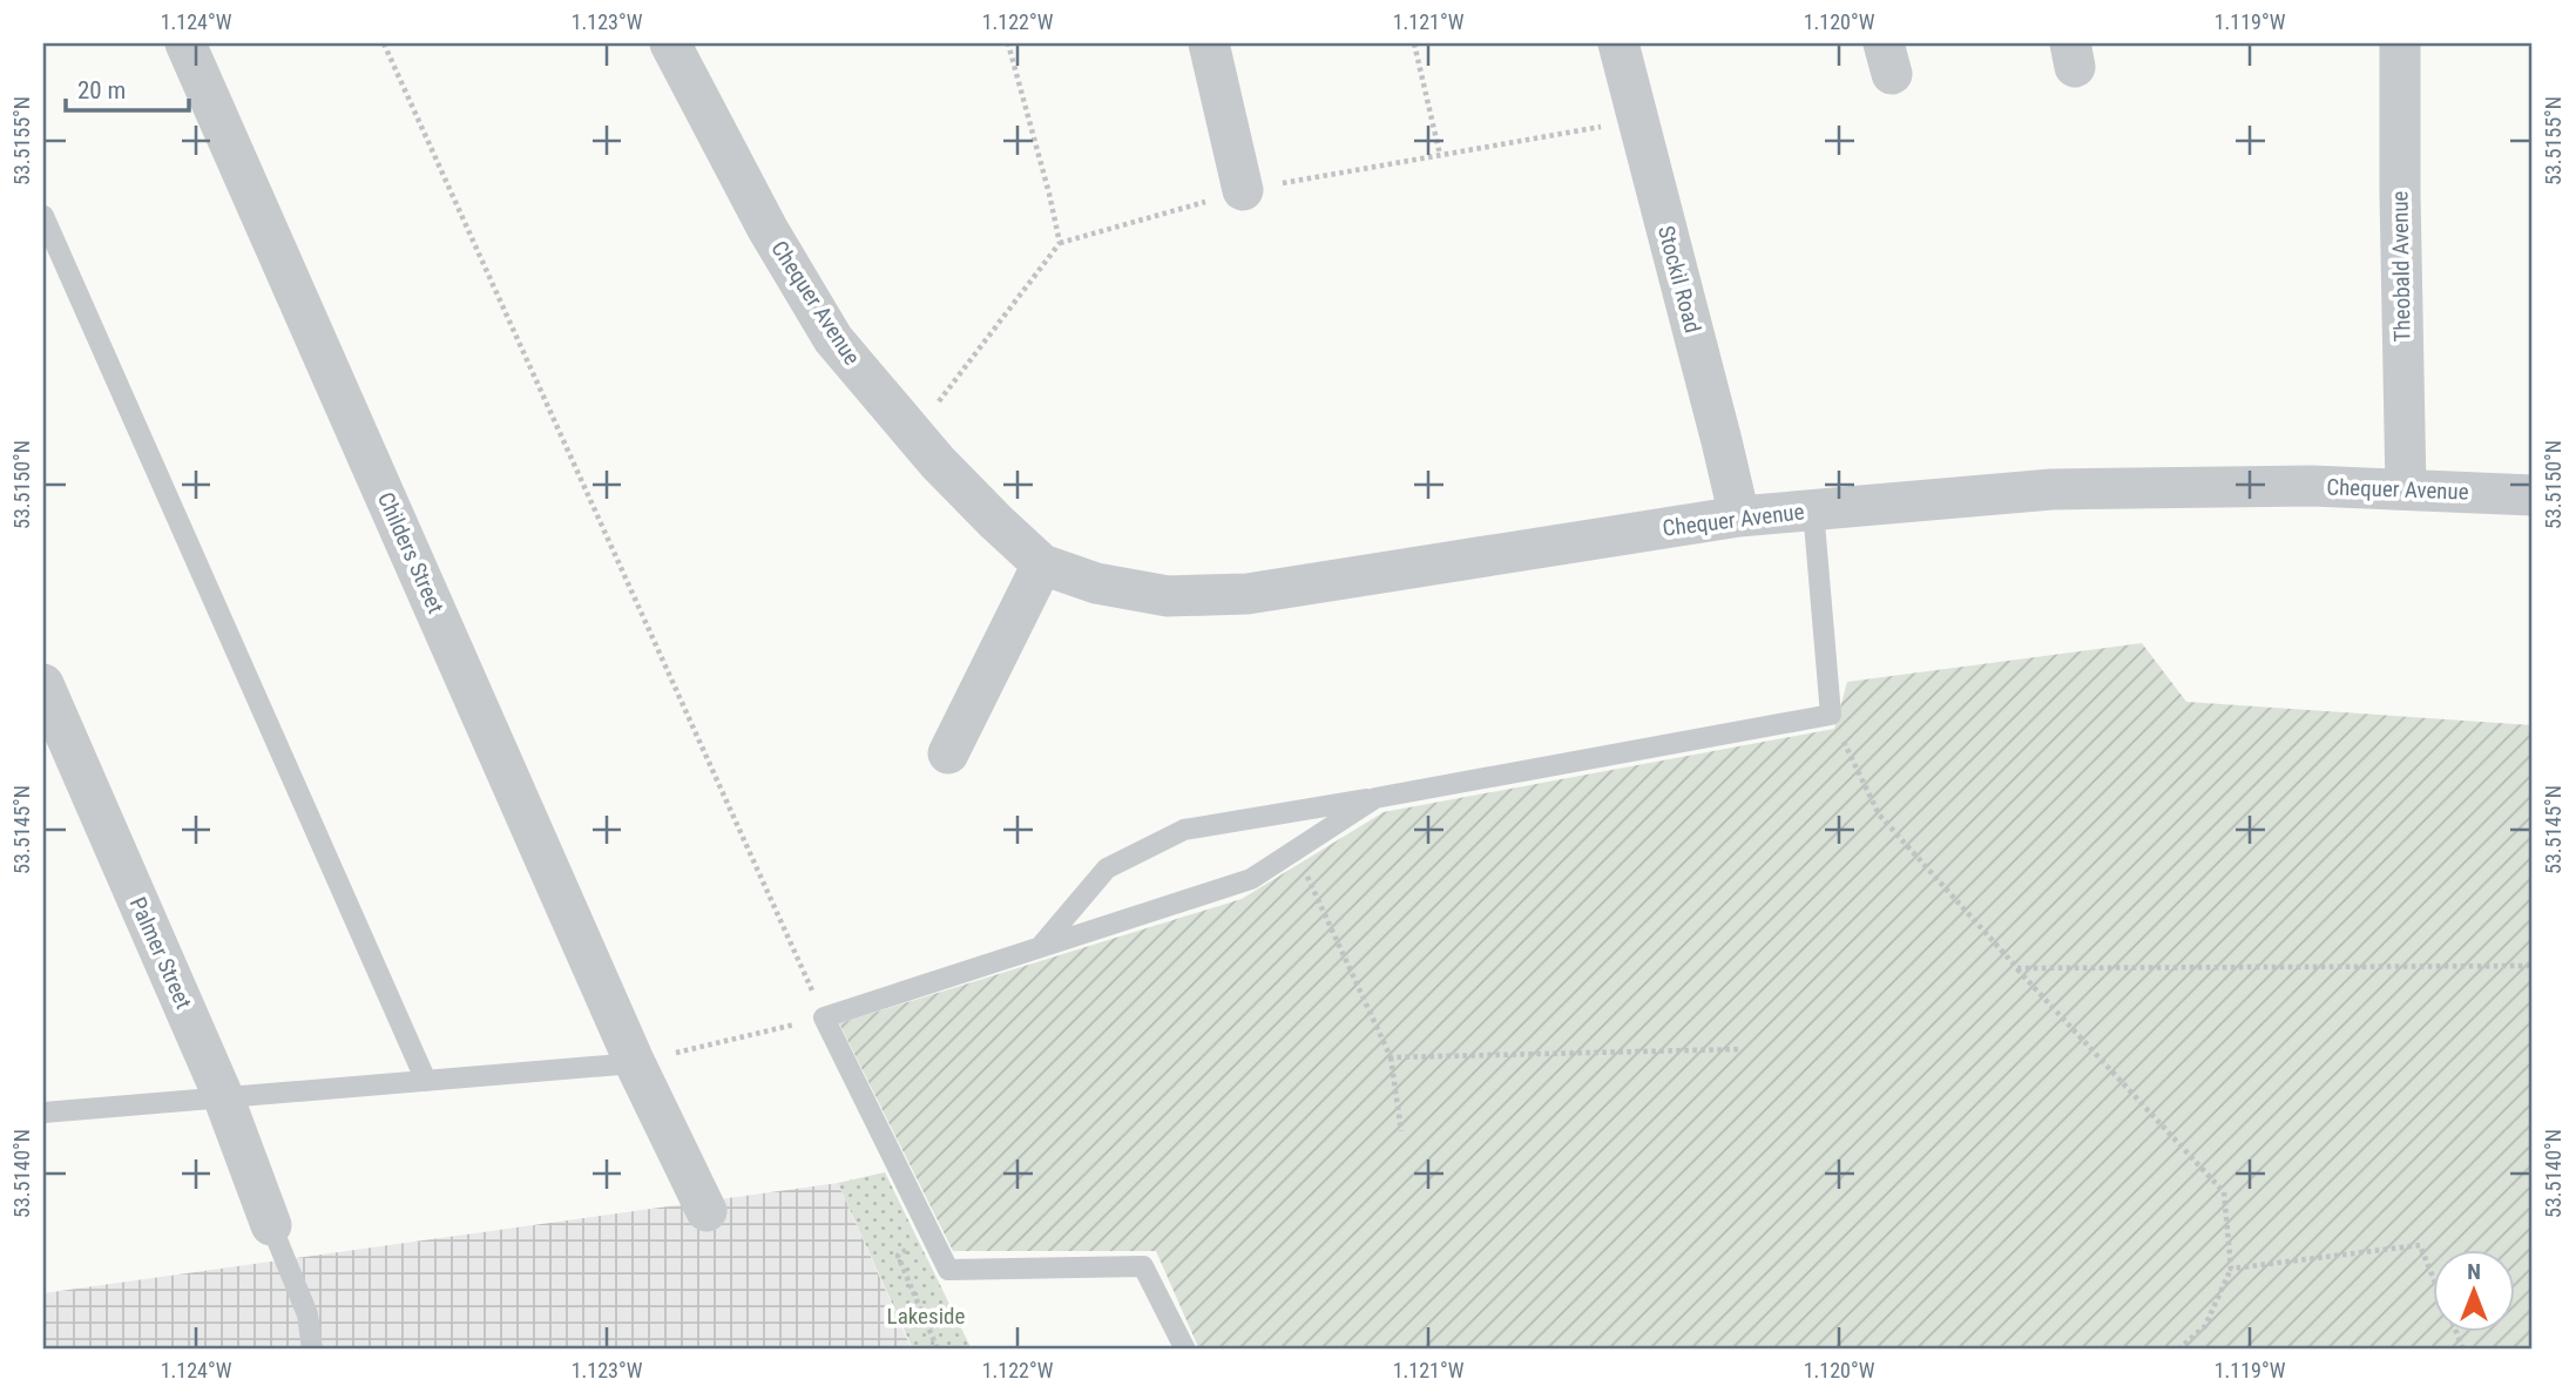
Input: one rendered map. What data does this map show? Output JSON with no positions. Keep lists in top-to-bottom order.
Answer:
{
  "streets": {
    "street": [
      "Theobald Avenue",
      "Stockil Road",
      "Chequer Avenue",
      "Childers Street",
      "Palmer Street"
    ]
  },
  "crossings": [
    ["Theobald Avenue", "Chequer Avenue"],
    ["Stockil Road", "Chequer Avenue"]
  ],
  "parks": ["Lakeside"],
  "scale_bar": "20 m",
  "north": "top",
  "coordinates": [
    "1.124°W",
    "1.123°W",
    "1.122°W",
    "1.121°W",
    "1.120°W",
    "1.119°W",
    "53.5155°N",
    "53.5150°N",
    "53.5145°N",
    "53.5140°N"
  ]
}
